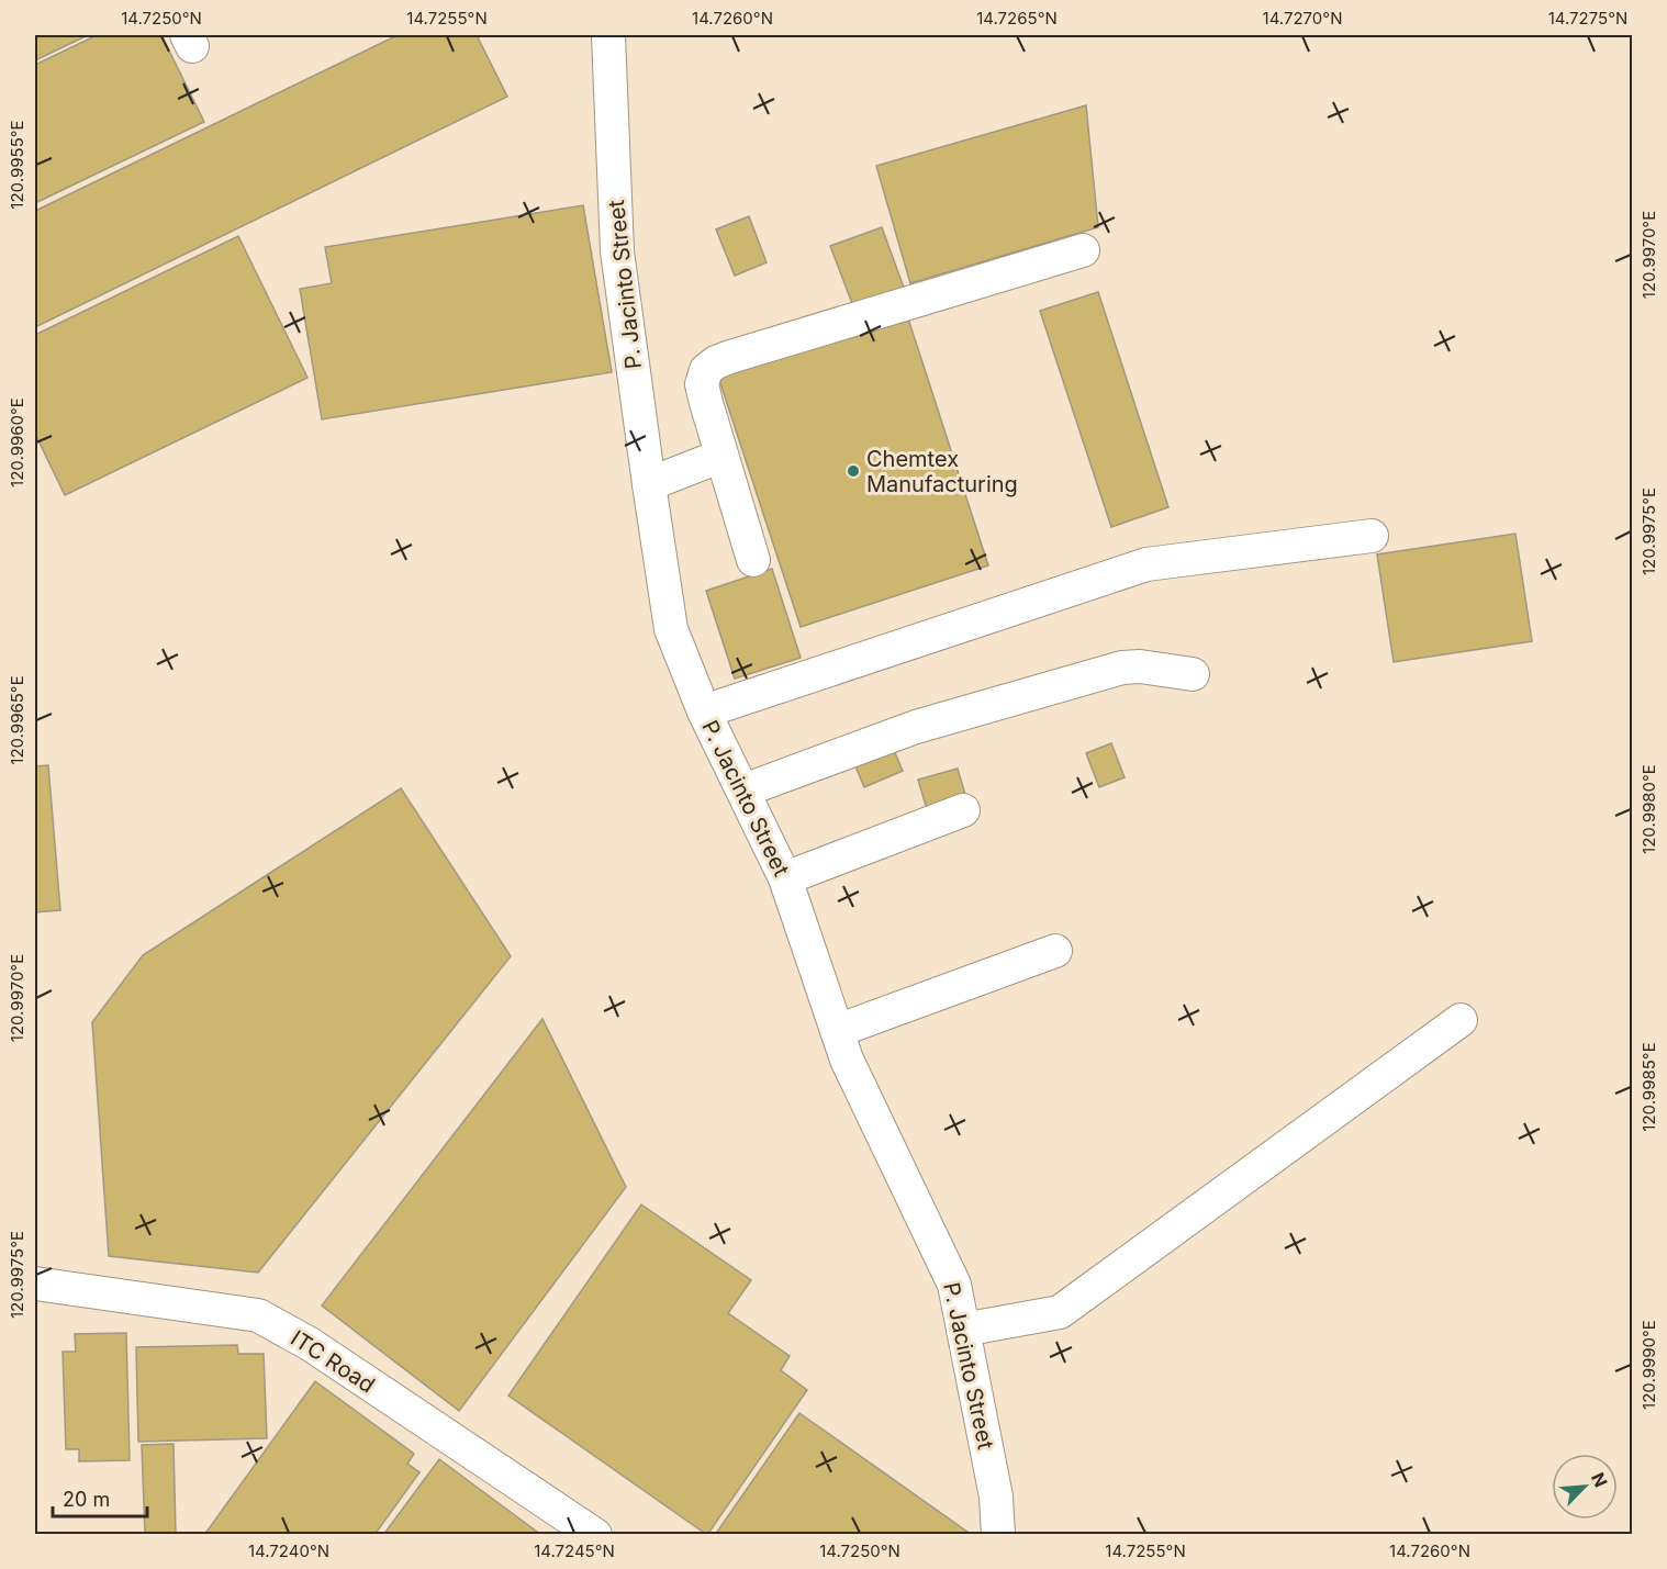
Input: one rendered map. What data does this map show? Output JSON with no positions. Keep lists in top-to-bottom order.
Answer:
{
  "streets": {
    "street": ["P. Jacinto Street", "ITC Road"]
  },
  "places": ["Chemtex Manufacturing"],
  "scale_bar": "20 m",
  "north": "top right",
  "coordinates": [
    "14.7250°N",
    "14.7255°N",
    "14.7260°N",
    "14.7265°N",
    "14.7270°N",
    "14.7275°N",
    "120.9955°E",
    "120.9970°E",
    "120.9960°E",
    "120.9975°E",
    "120.9965°E",
    "120.9980°E",
    "120.9985°E",
    "120.9990°E",
    "14.7240°N",
    "14.7245°N"
  ]
}
